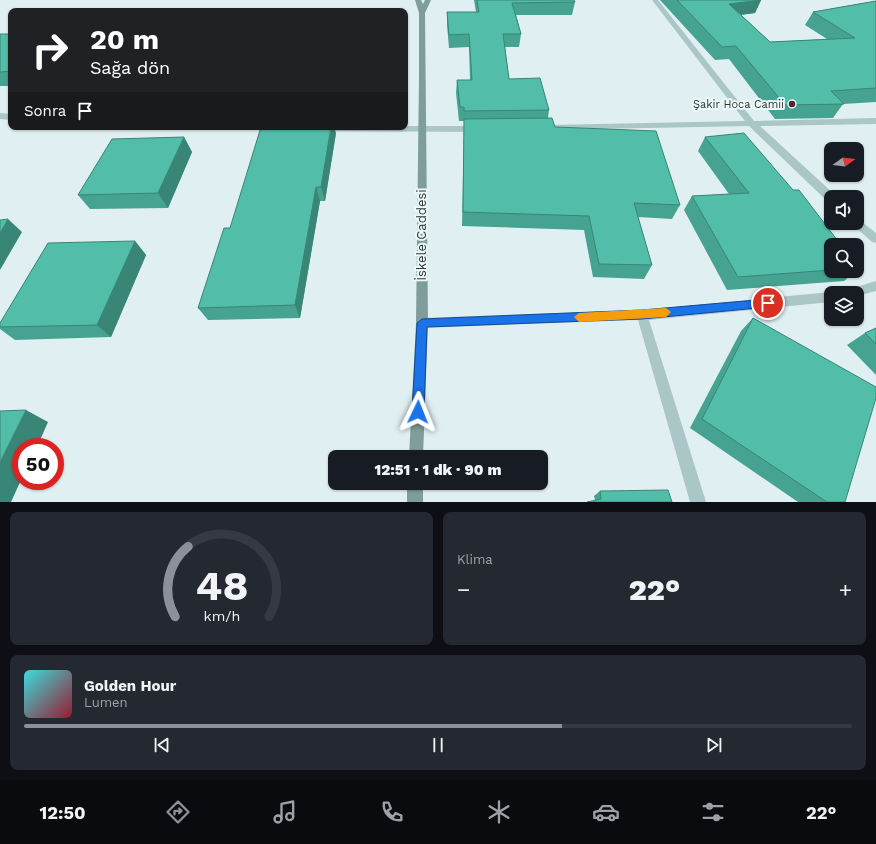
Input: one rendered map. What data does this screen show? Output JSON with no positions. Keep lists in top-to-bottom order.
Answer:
{
  "streets": {
    "main road": ["İskele Caddesi"]
  },
  "places": ["Şakir Hoca Camii"],
  "north": "right",
  "page": {
    "turn": ["20 m", "Sağa dön"],
    "then": "Sonra",
    "limit": "50",
    "trip": "12:51 · 1 dk · 90 m",
    "tile": "Klima",
    "heat": ["−", "22°", "+"],
    "song": ["Golden Hour", "Lumen"],
    "tabs": ["12:50", "22°"],
    "gauge": ["48", "km/h"]
  }
}
